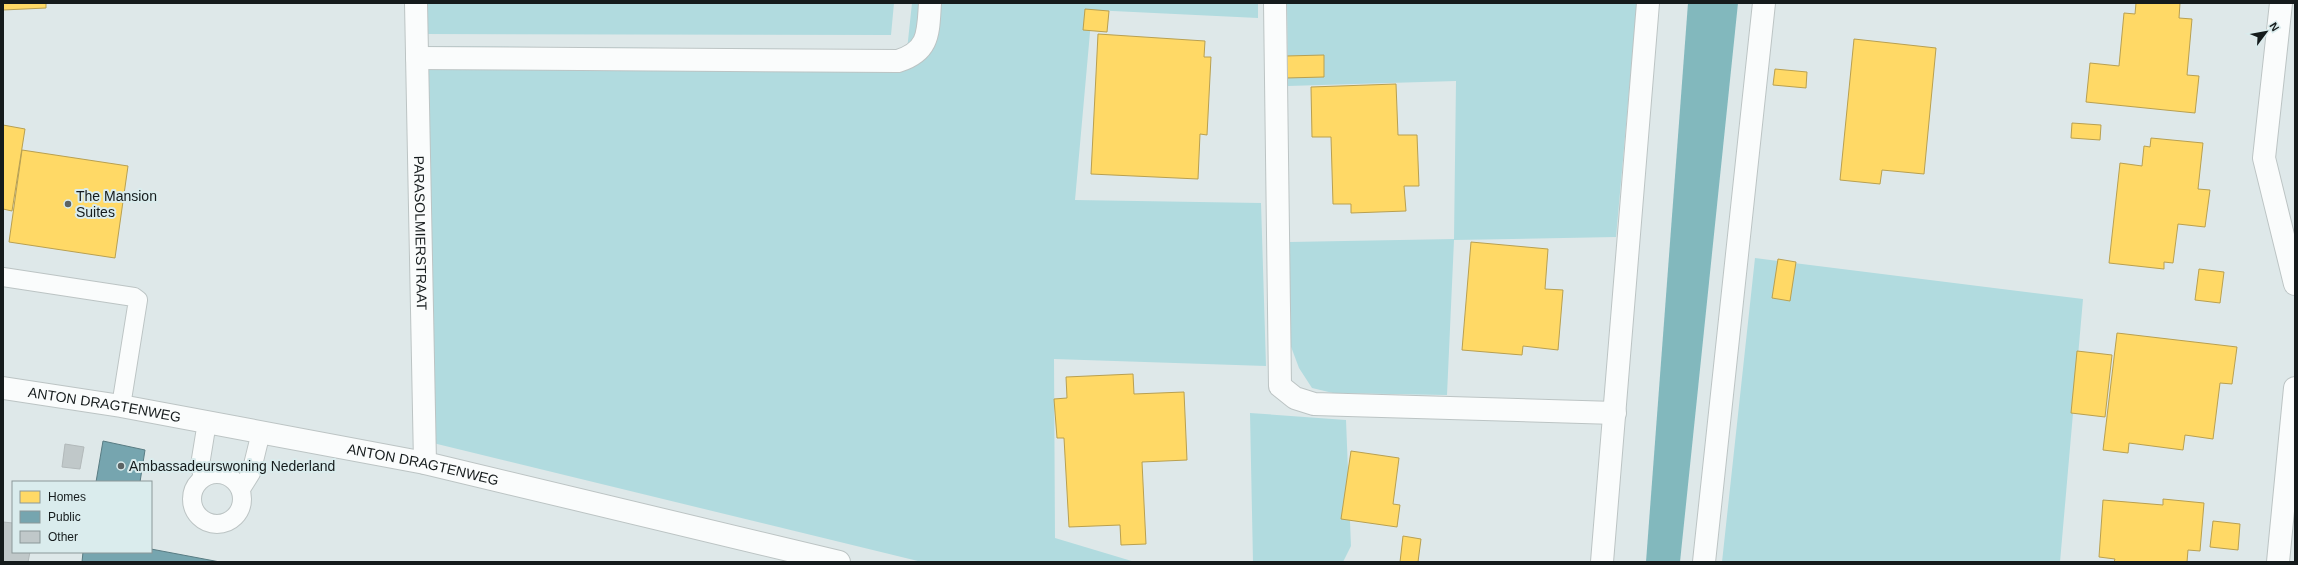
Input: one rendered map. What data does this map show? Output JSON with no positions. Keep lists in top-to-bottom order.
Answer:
{
  "streets": {
    "street": ["PARASOLMIERSTRAAT", "ANTON DRAGTENWEG"]
  },
  "crossings": [
    ["PARASOLMIERSTRAAT", "ANTON DRAGTENWEG"]
  ],
  "places": ["The Mansion Suites", "Ambassadeurswoning Nederland"],
  "legend": ["Homes", "Public", "Other"],
  "north": "top right"
}
